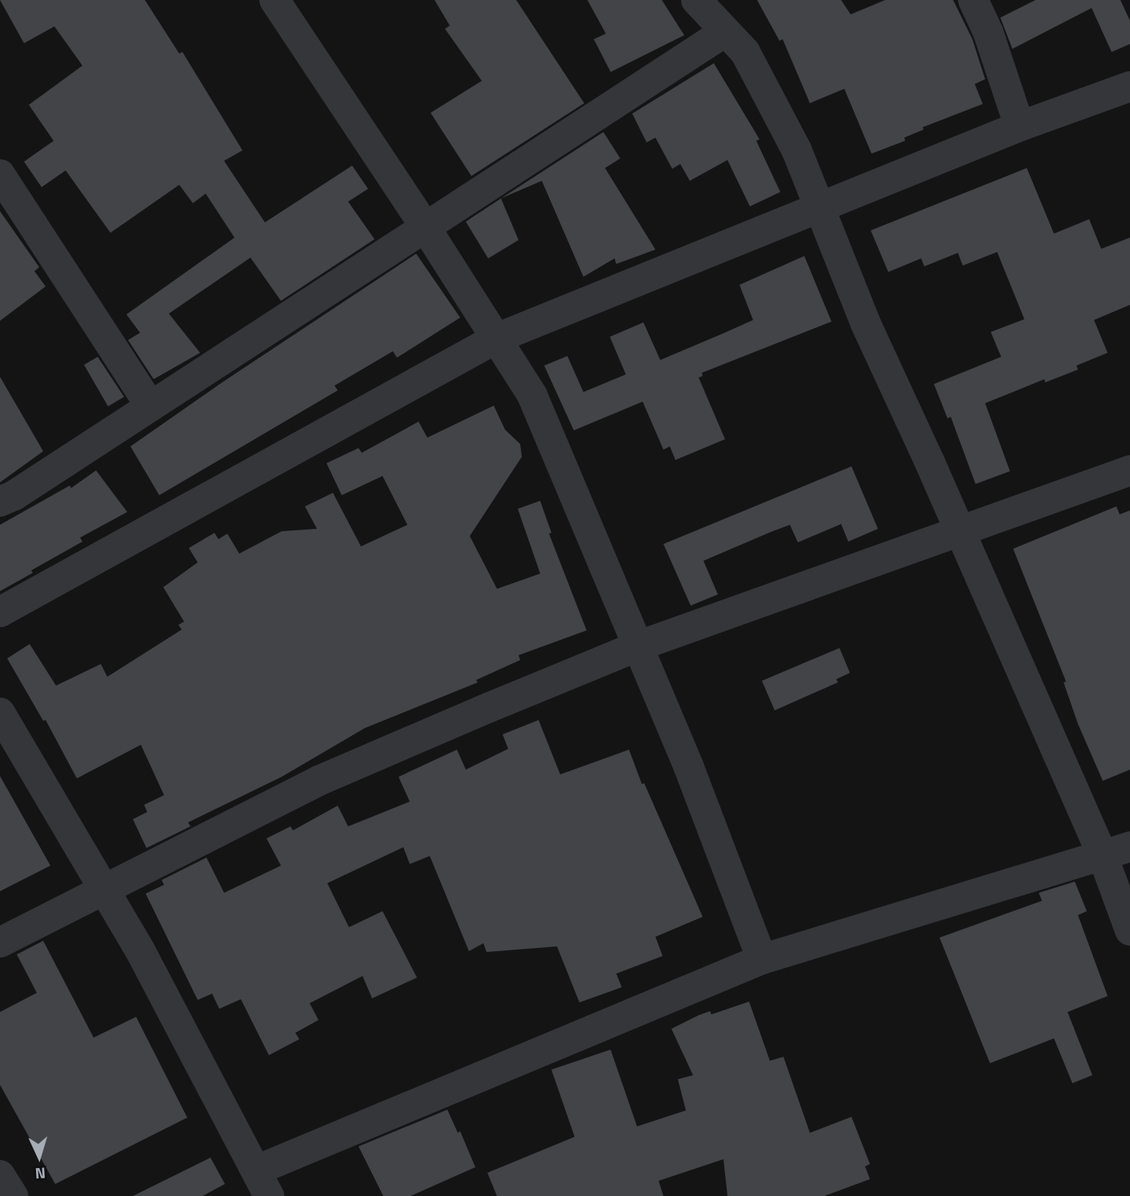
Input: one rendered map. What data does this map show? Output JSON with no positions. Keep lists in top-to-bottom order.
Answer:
{
  "north": "bottom"
}
